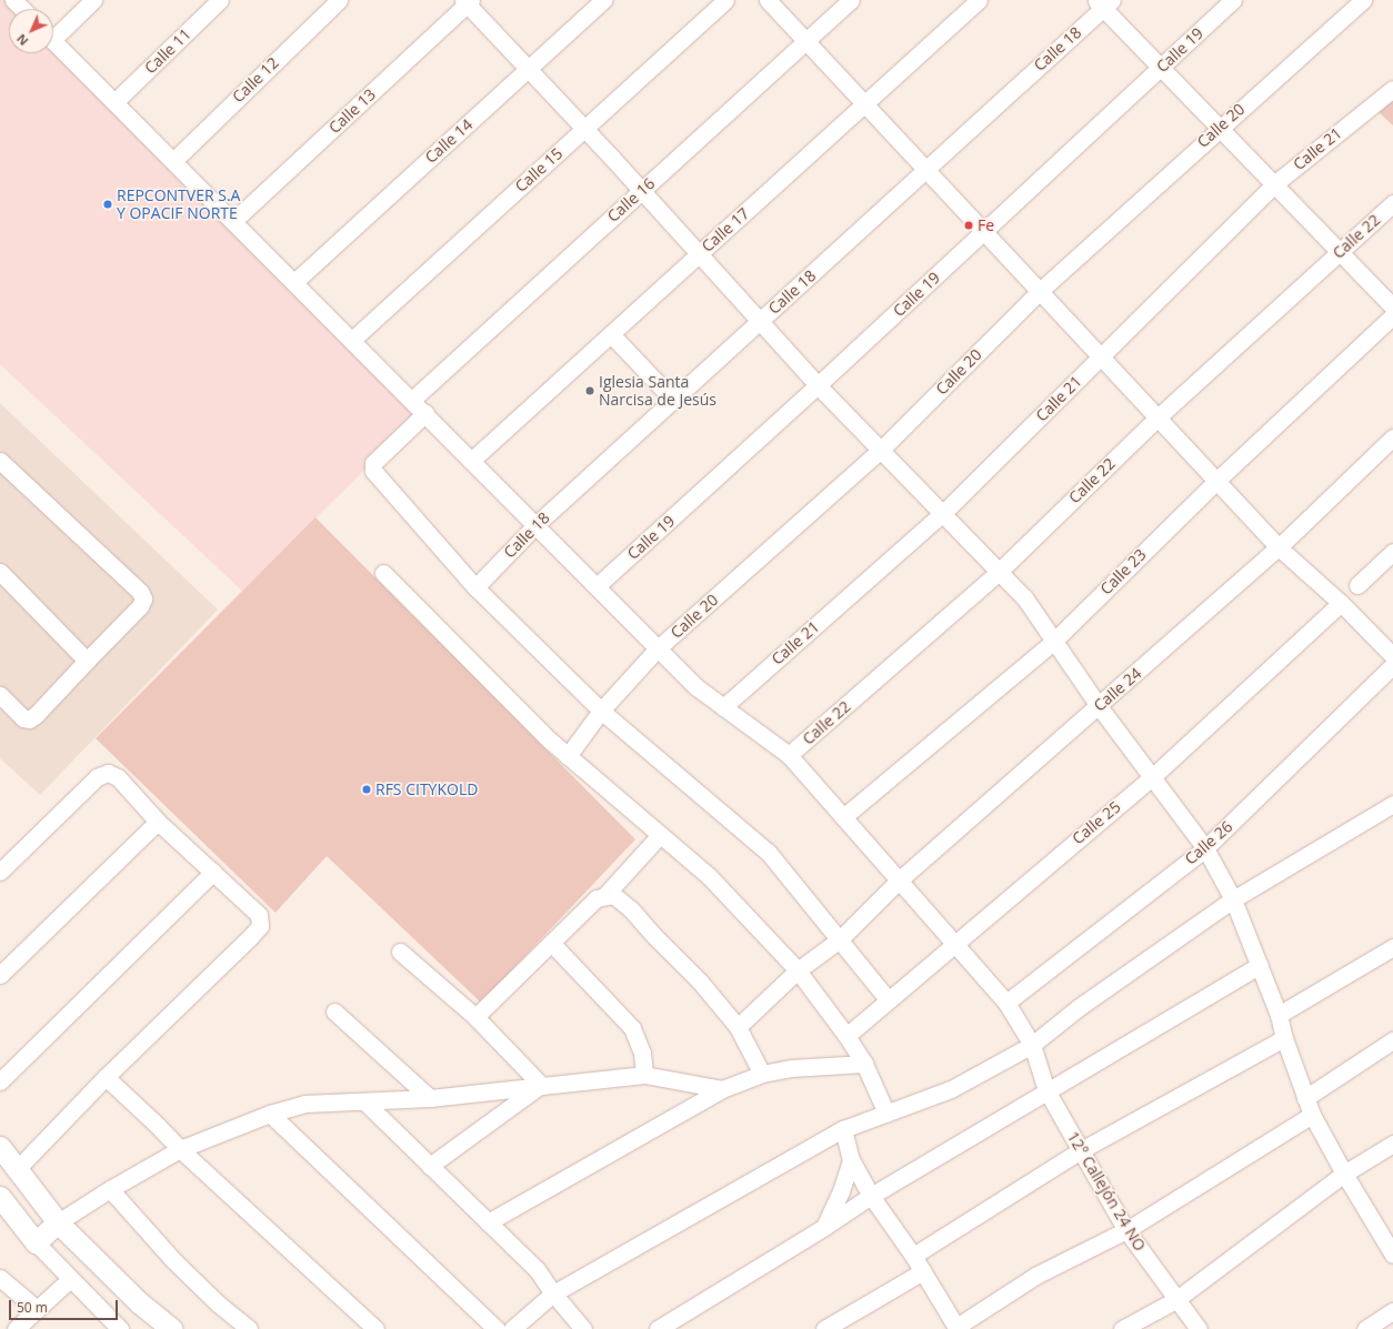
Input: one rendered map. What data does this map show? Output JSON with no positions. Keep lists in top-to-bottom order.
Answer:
{
  "streets": {
    "street": [
      "Calle 18",
      "Calle 19",
      "Calle 11",
      "Calle 12",
      "Calle 13",
      "Calle 20",
      "Calle 14",
      "Calle 21",
      "Calle 15",
      "Calle 16",
      "Calle 17",
      "Calle 22",
      "Calle 23",
      "Calle 24",
      "Calle 25",
      "Calle 26",
      "12° Callejón 24 NO"
    ]
  },
  "crossings": [
    ["Calle 18", "12° Callejón 24 NO"],
    ["Calle 19", "12° Callejón 24 NO"],
    ["Calle 11", "12° Callejón 24 NO"],
    ["Calle 12", "12° Callejón 24 NO"],
    ["Calle 13", "12° Callejón 24 NO"],
    ["Calle 20", "12° Callejón 24 NO"],
    ["Calle 14", "12° Callejón 24 NO"],
    ["Calle 21", "12° Callejón 24 NO"],
    ["Calle 15", "12° Callejón 24 NO"],
    ["Calle 16", "12° Callejón 24 NO"],
    ["Calle 17", "12° Callejón 24 NO"],
    ["Calle 22", "12° Callejón 24 NO"],
    ["Calle 23", "12° Callejón 24 NO"],
    ["Calle 24", "12° Callejón 24 NO"],
    ["Calle 25", "12° Callejón 24 NO"],
    ["Calle 26", "12° Callejón 24 NO"]
  ],
  "places": [
    "REPCONTVER S.A Y OPACIF NORTE",
    "Fe",
    "Iglesia Santa Narcisa de Jesús",
    "RFS CITYKOLD"
  ],
  "scale_bar": "50 m",
  "north": "bottom left"
}
